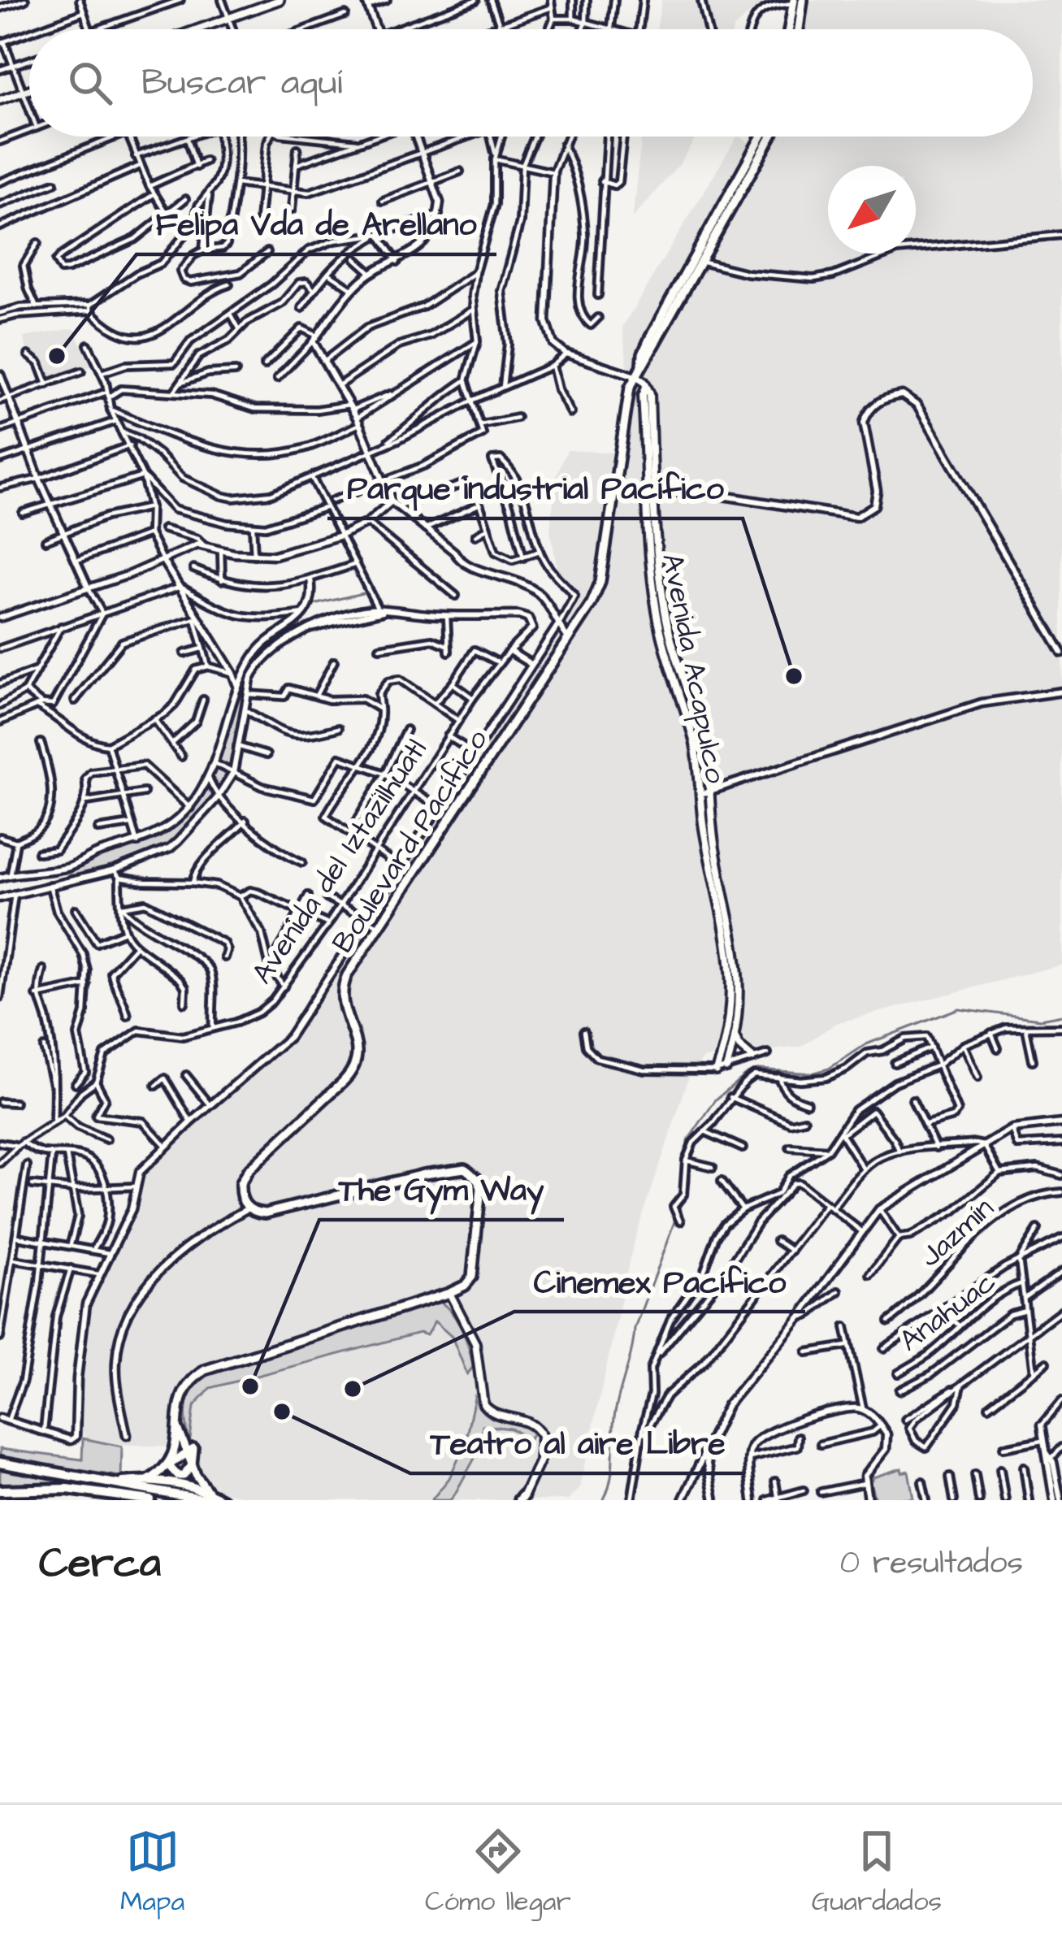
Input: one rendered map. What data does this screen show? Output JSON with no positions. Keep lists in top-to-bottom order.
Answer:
{
  "streets": {
    "main road": ["Avenida Acapulco", "Boulevard Pacífico"],
    "street": ["Avenida del Iztazilhuatl", "Jazmín", "Anahuac"]
  },
  "crossings": [
    ["Avenida Acapulco", "Boulevard Pacífico"]
  ],
  "places": [
    "Felipa Vda de Arellano",
    "Parque industrial Pacífico",
    "The Gym Way",
    "Cinemex Pacífico",
    "Teatro al aire Libre"
  ],
  "north": "bottom left",
  "page": {
    "search": "Buscar aquí",
    "heading": ["Cerca", "0 resultados"],
    "nav": ["Mapa", "Cómo llegar", "Guardados"]
  }
}
